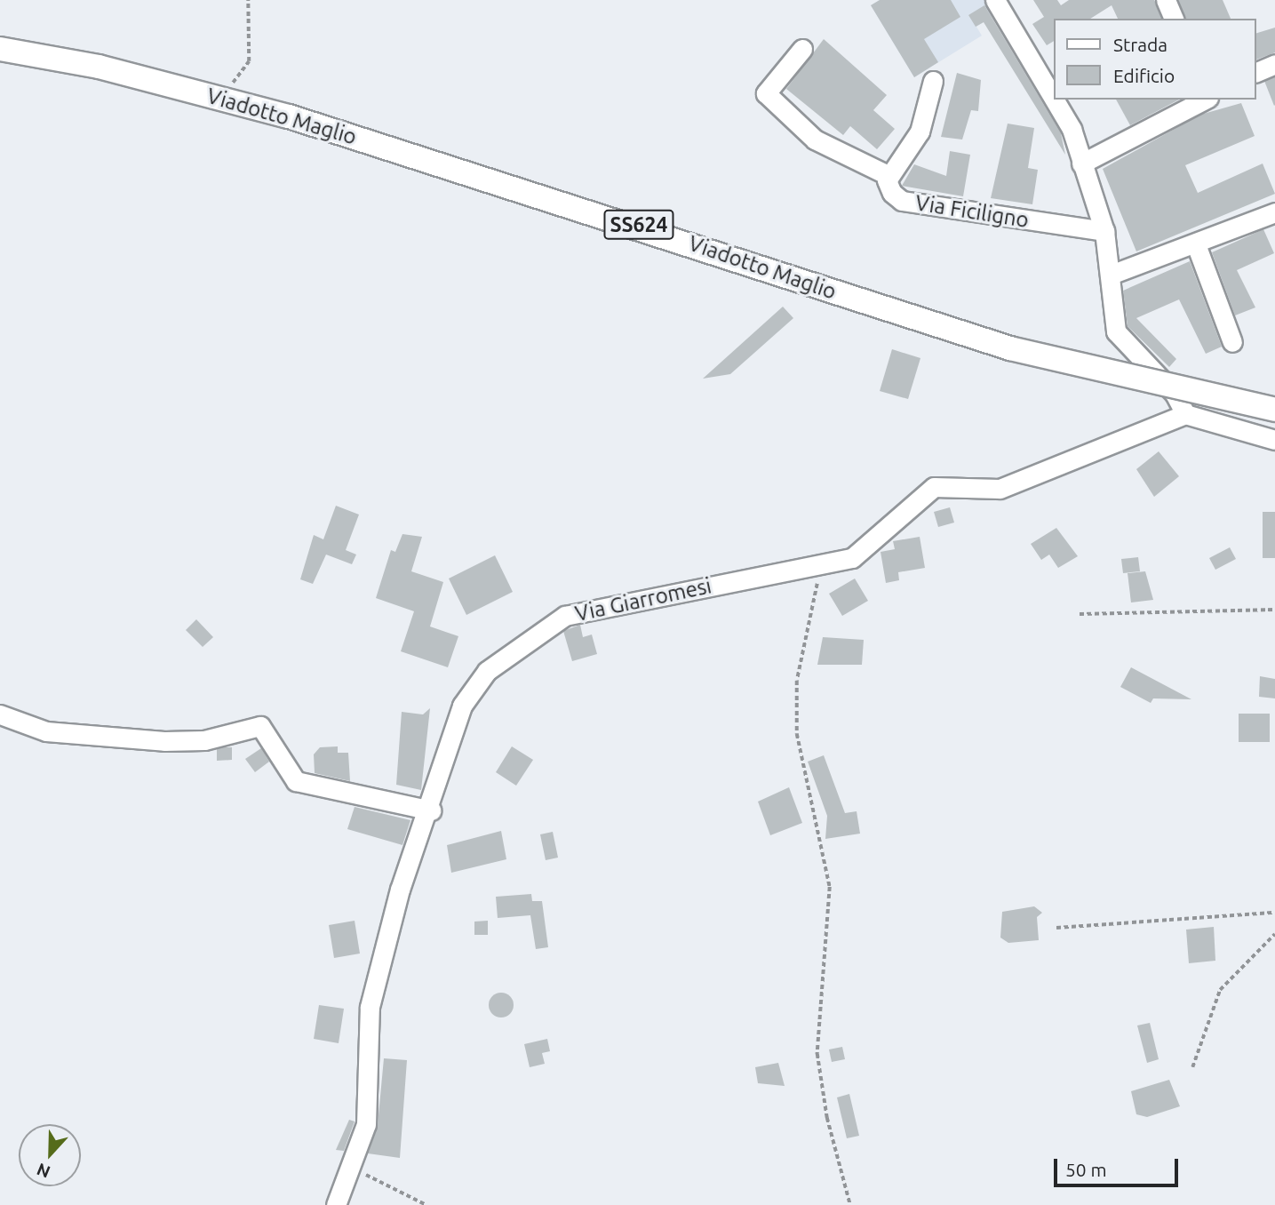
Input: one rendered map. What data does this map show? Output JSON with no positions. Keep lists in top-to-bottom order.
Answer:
{
  "streets": {
    "main road": ["Viadotto Maglio", "SS624"],
    "street": ["Via Ficiligno", "Via Giarromesi"]
  },
  "legend": ["Strada", "Edificio"],
  "scale_bar": "50 m",
  "north": "bottom"
}
